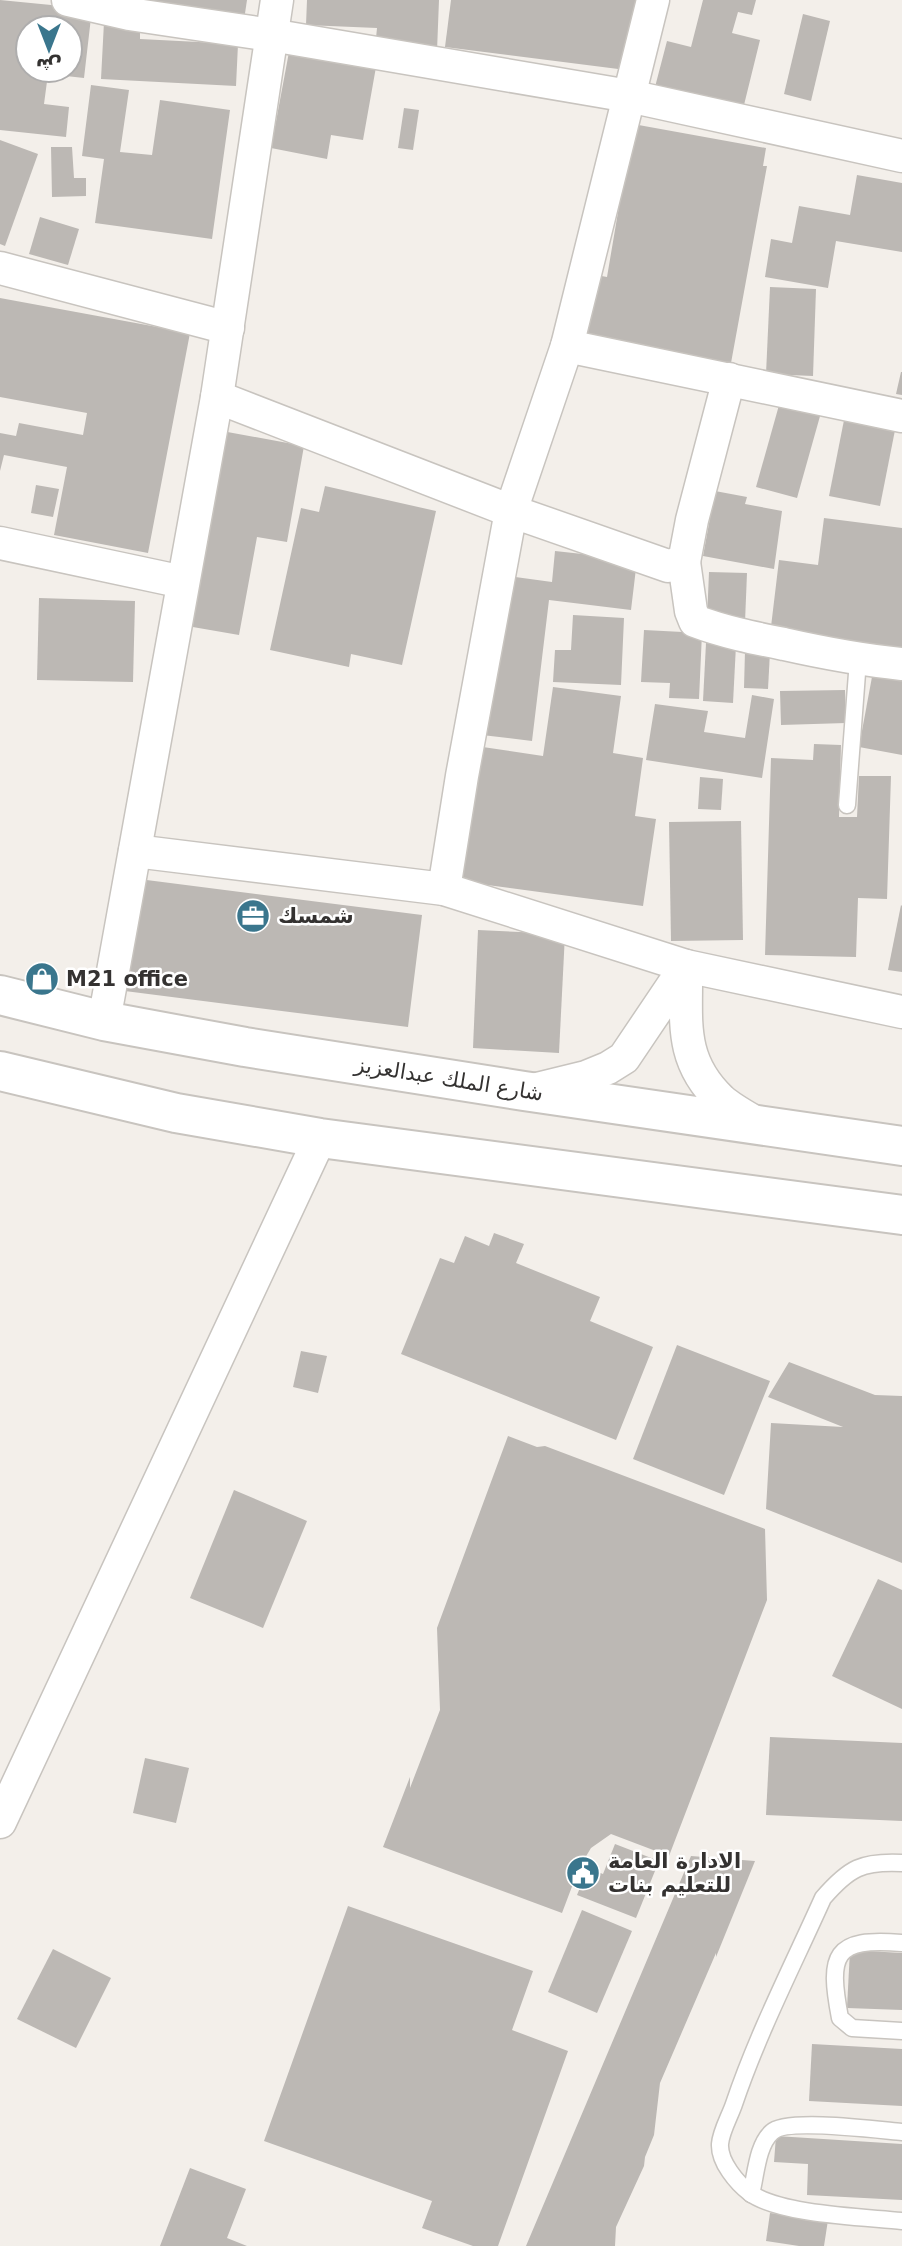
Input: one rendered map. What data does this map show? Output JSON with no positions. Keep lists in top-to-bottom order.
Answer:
{
  "streets": {
    "street": ["شارع الملك عبدالعزيز"]
  },
  "places": {
    "office": ["شمسك"],
    "shop": ["M21 office"],
    "public building": ["الادارة العامة للتعليم بنات"]
  },
  "north": "bottom"
}
